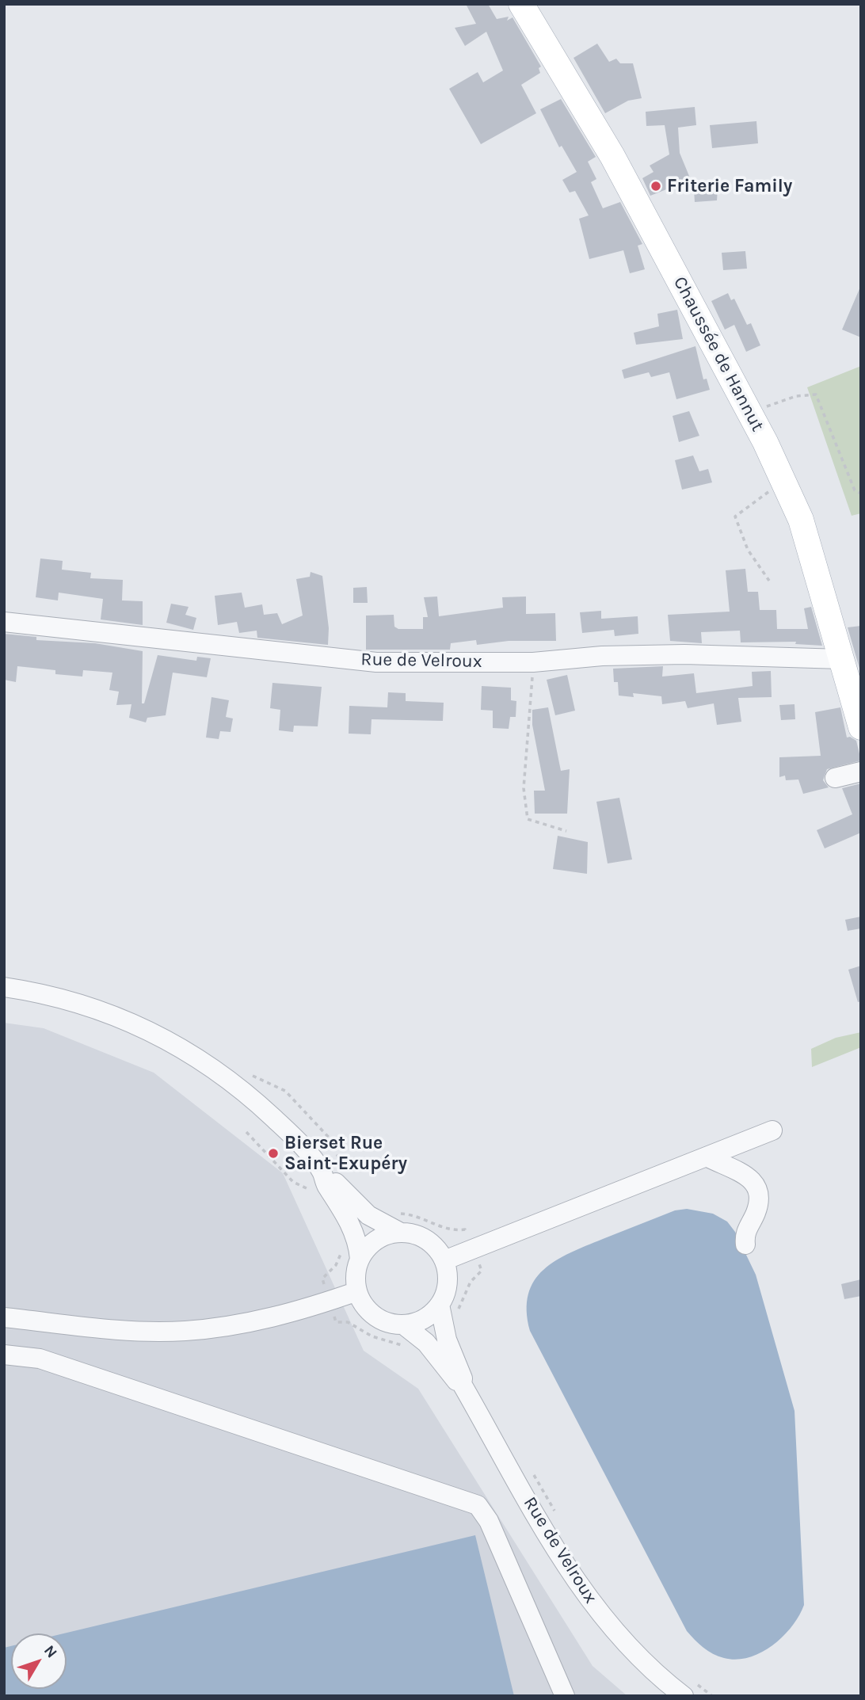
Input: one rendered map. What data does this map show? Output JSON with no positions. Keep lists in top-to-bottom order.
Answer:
{
  "streets": {
    "main road": ["Chaussée de Hannut"],
    "street": ["Rue de Velroux"]
  },
  "crossings": [
    ["Chaussée de Hannut", "Rue de Velroux"]
  ],
  "places": ["Friterie Family", "Bierset Rue Saint-Exupéry"],
  "north": "top right"
}
